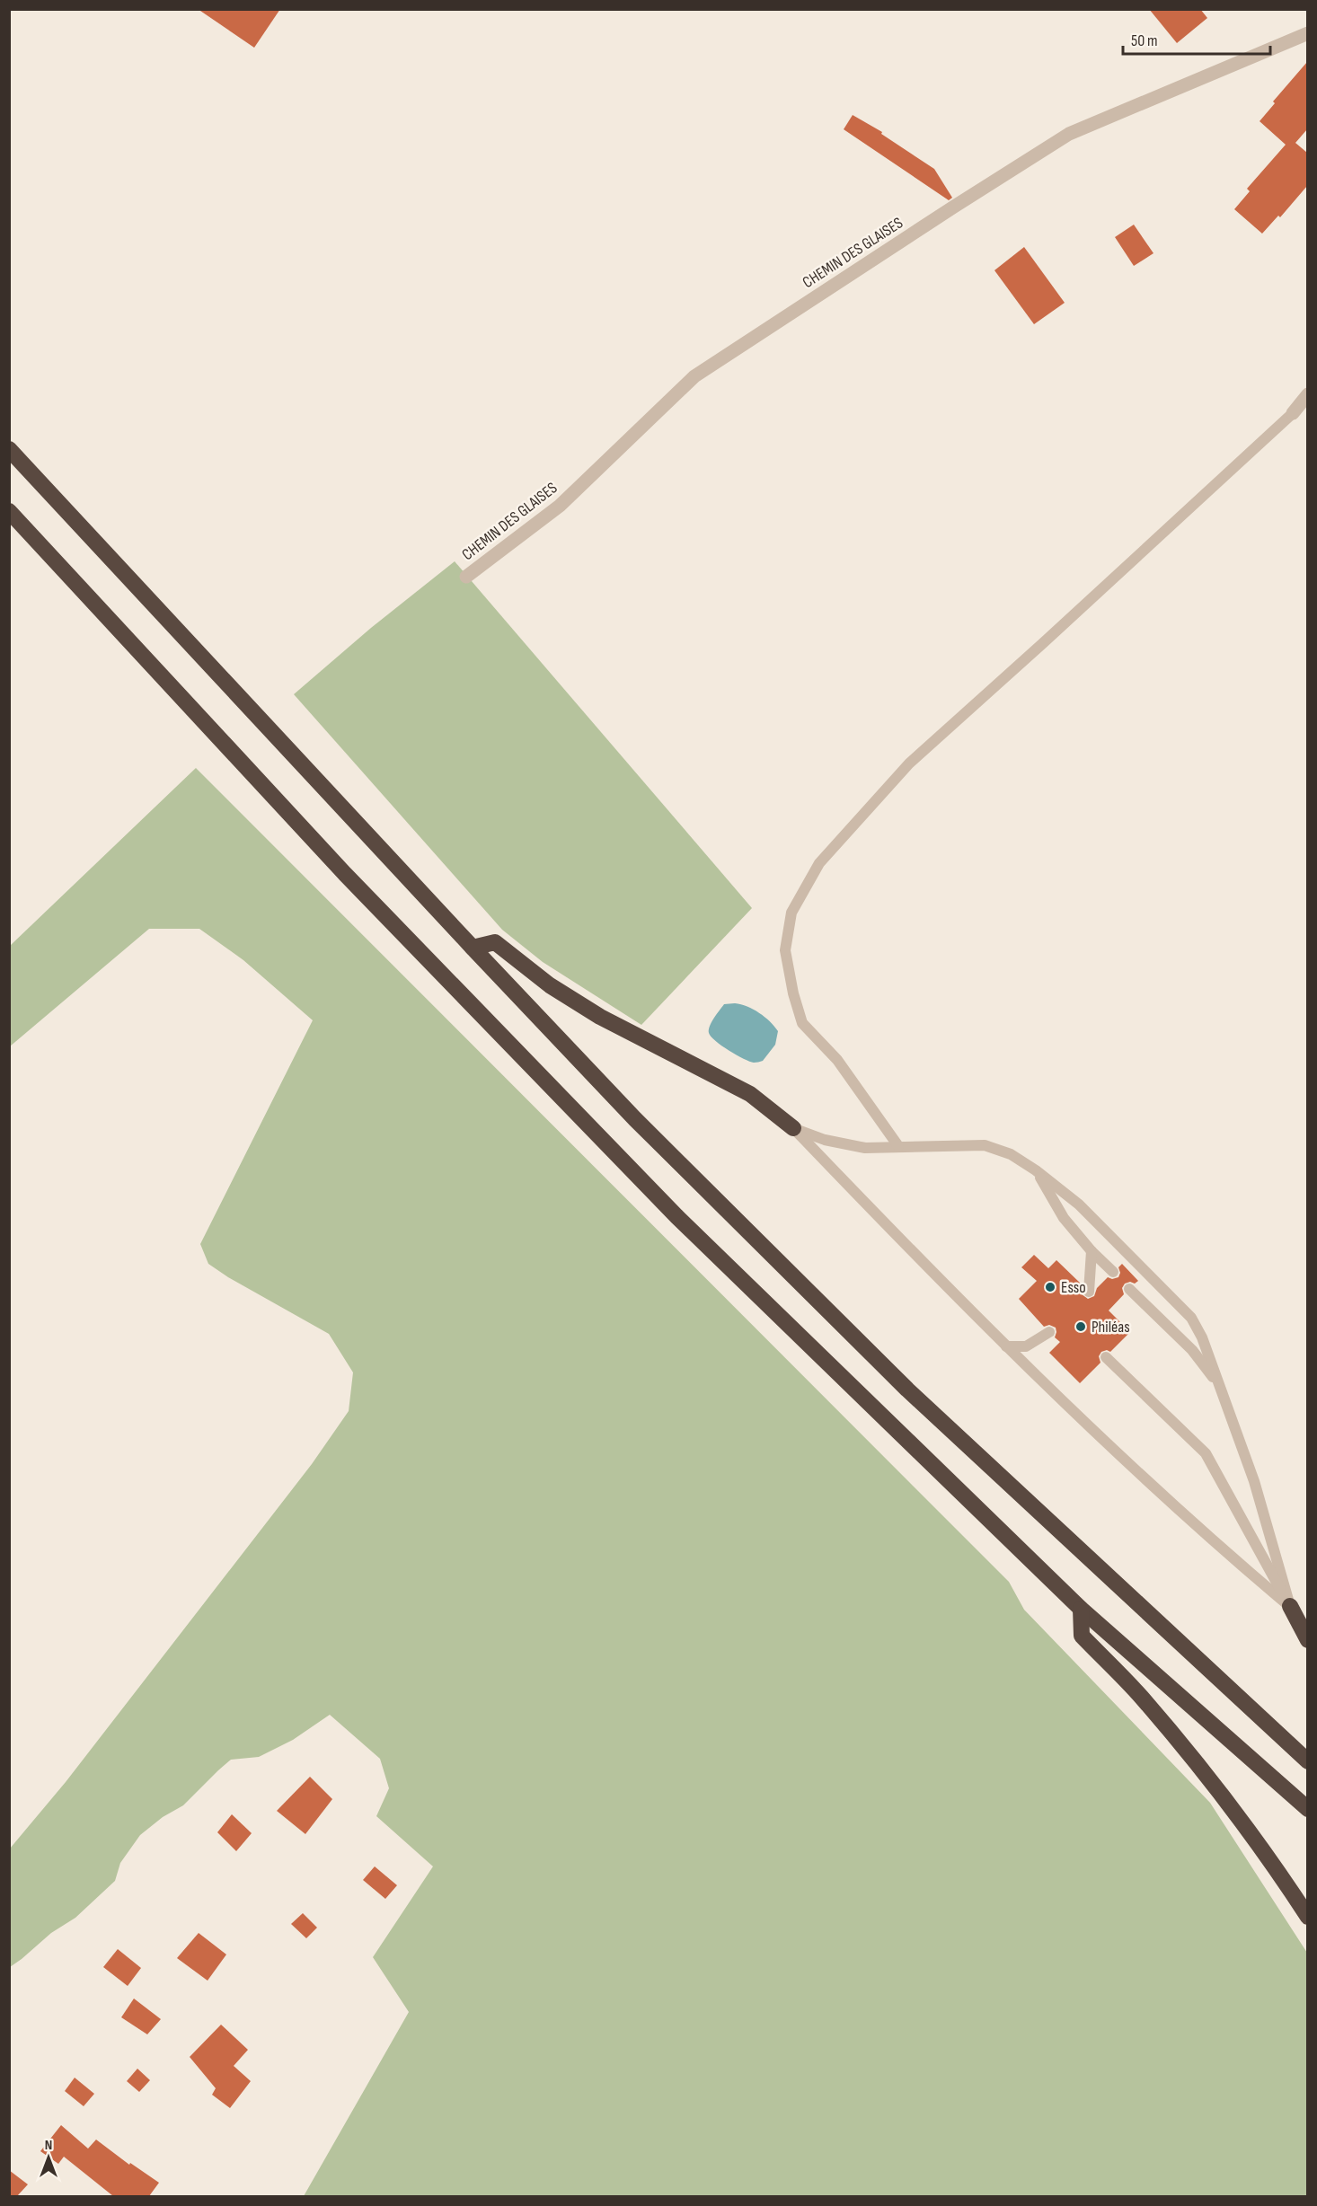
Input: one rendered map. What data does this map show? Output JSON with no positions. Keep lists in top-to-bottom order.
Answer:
{
  "streets": {
    "street": ["CHEMIN DES GLAISES"]
  },
  "places": ["Esso", "Philéas"],
  "scale_bar": "50 m",
  "north": "top"
}
